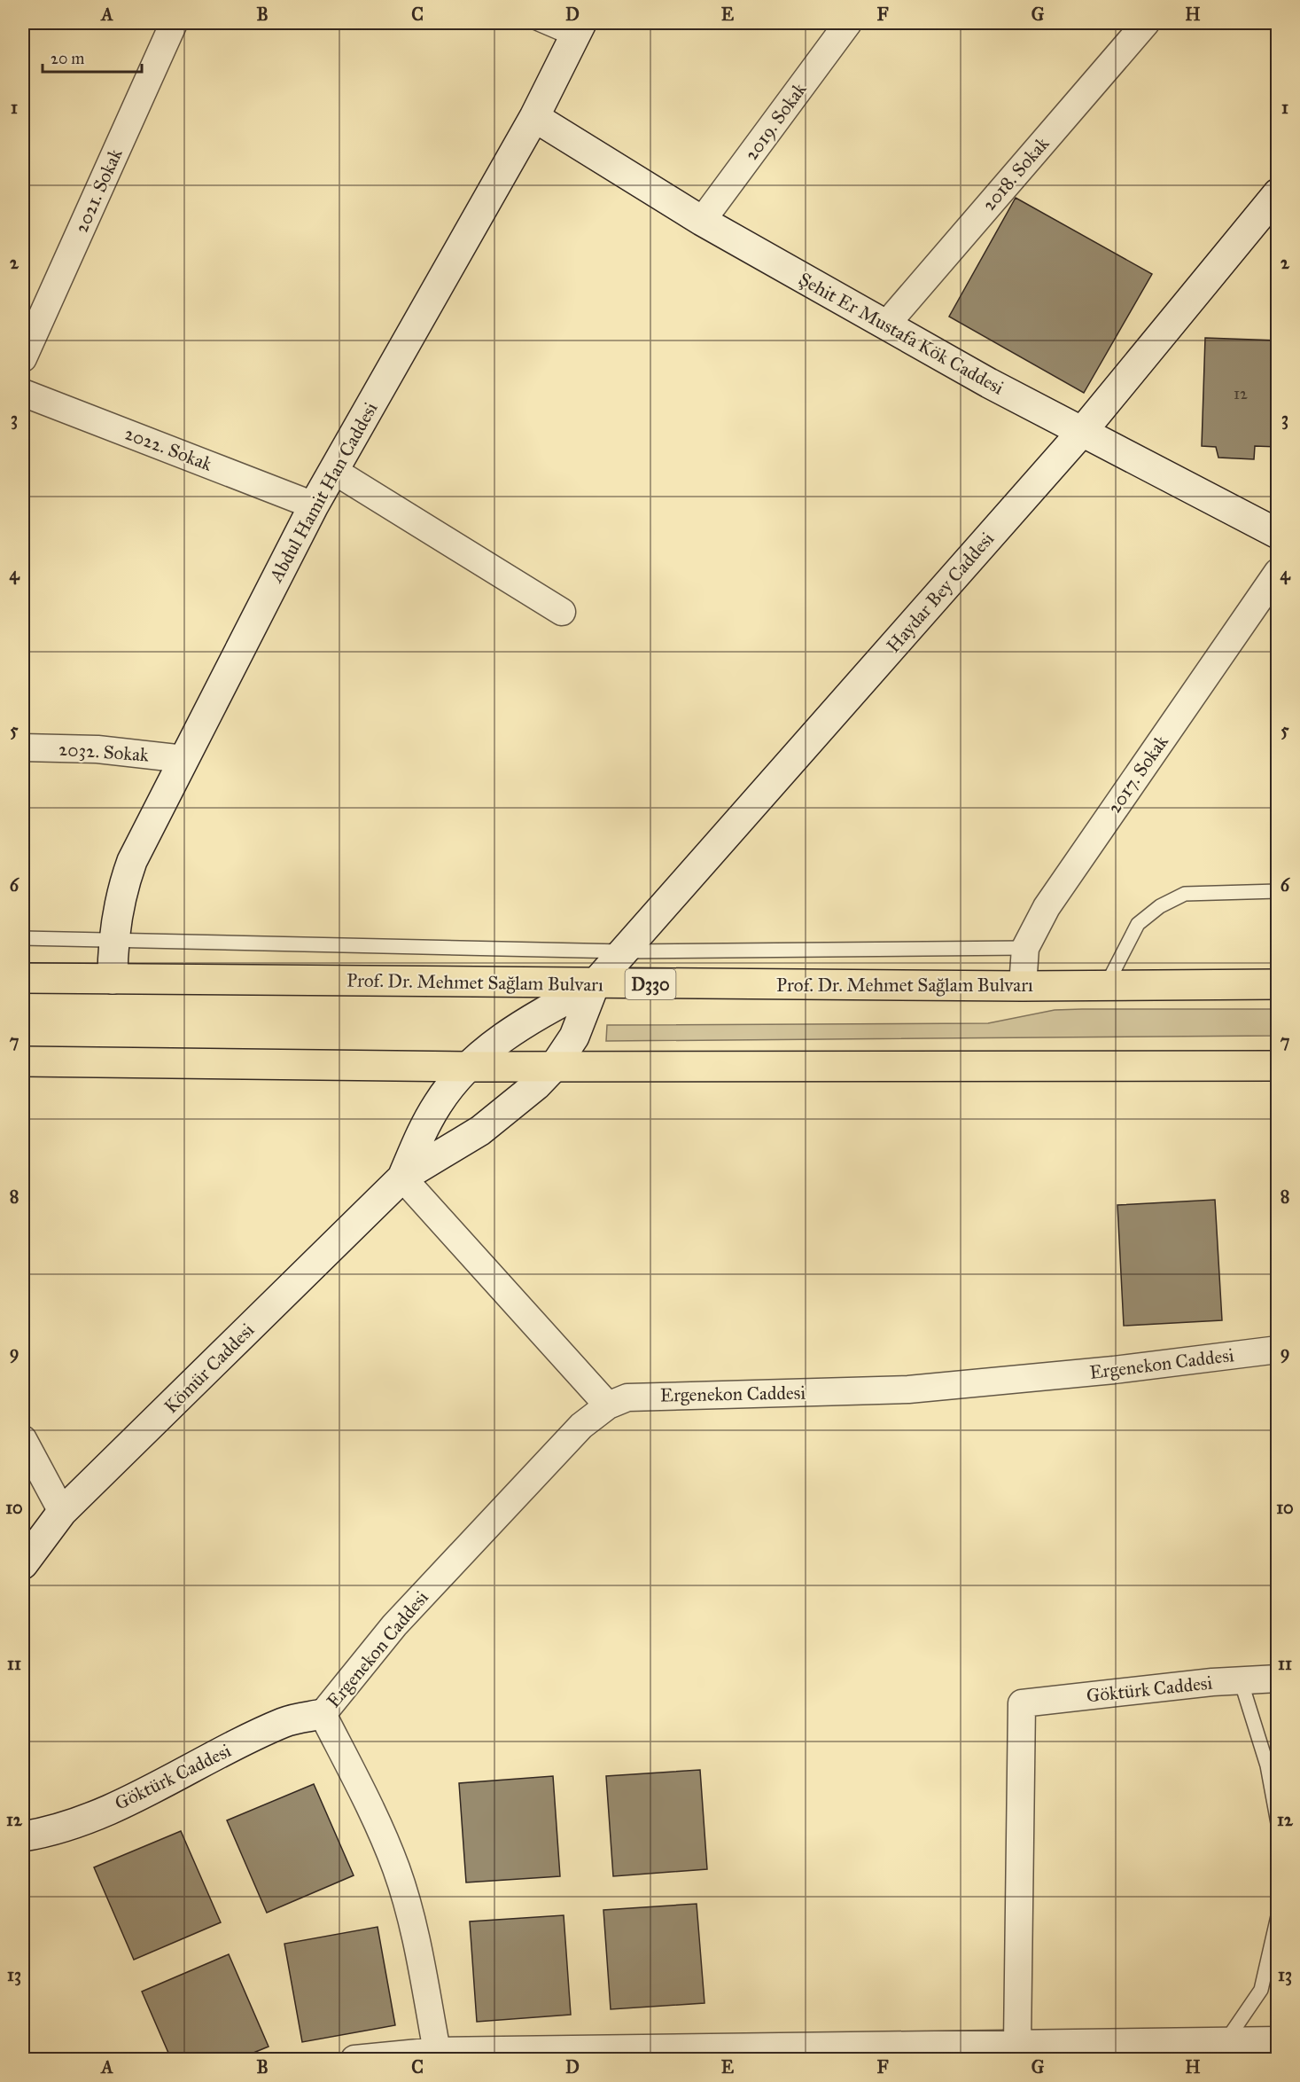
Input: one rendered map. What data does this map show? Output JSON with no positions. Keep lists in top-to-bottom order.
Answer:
{
  "streets": {
    "highway": ["Prof. Dr. Mehmet Sağlam Bulvarı", "D330"],
    "street": [
      "2019. Sokak",
      "2018. Sokak",
      "2021. Sokak",
      "Şehit Er Mustafa Kök Caddesi",
      "2022. Sokak",
      "Abdul Hamit Han Caddesi",
      "Haydar Bey Caddesi",
      "2032. Sokak",
      "2017. Sokak",
      "Ergenekon Caddesi",
      "Kömür Caddesi",
      "Göktürk Caddesi"
    ]
  },
  "crossings": [
    ["2019. Sokak", "Şehit Er Mustafa Kök Caddesi"],
    ["2018. Sokak", "Şehit Er Mustafa Kök Caddesi"],
    ["Şehit Er Mustafa Kök Caddesi", "Abdul Hamit Han Caddesi"],
    ["Şehit Er Mustafa Kök Caddesi", "Haydar Bey Caddesi"],
    ["2022. Sokak", "Abdul Hamit Han Caddesi"],
    ["Abdul Hamit Han Caddesi", "2032. Sokak"],
    ["Abdul Hamit Han Caddesi", "Prof. Dr. Mehmet Sağlam Bulvarı"],
    ["Haydar Bey Caddesi", "Prof. Dr. Mehmet Sağlam Bulvarı"],
    ["2017. Sokak", "Prof. Dr. Mehmet Sağlam Bulvarı"],
    ["Ergenekon Caddesi", "Göktürk Caddesi"]
  ],
  "house_numbers": ["12"],
  "scale_bar": "20 m",
  "grid": {
    "columns": [
      "A",
      "B",
      "C",
      "D",
      "E",
      "F",
      "G",
      "H"
    ],
    "rows": [
      "1",
      "2",
      "3",
      "4",
      "5",
      "6",
      "7",
      "8",
      "9",
      "10",
      "11",
      "12",
      "13"
    ]
  }
}
